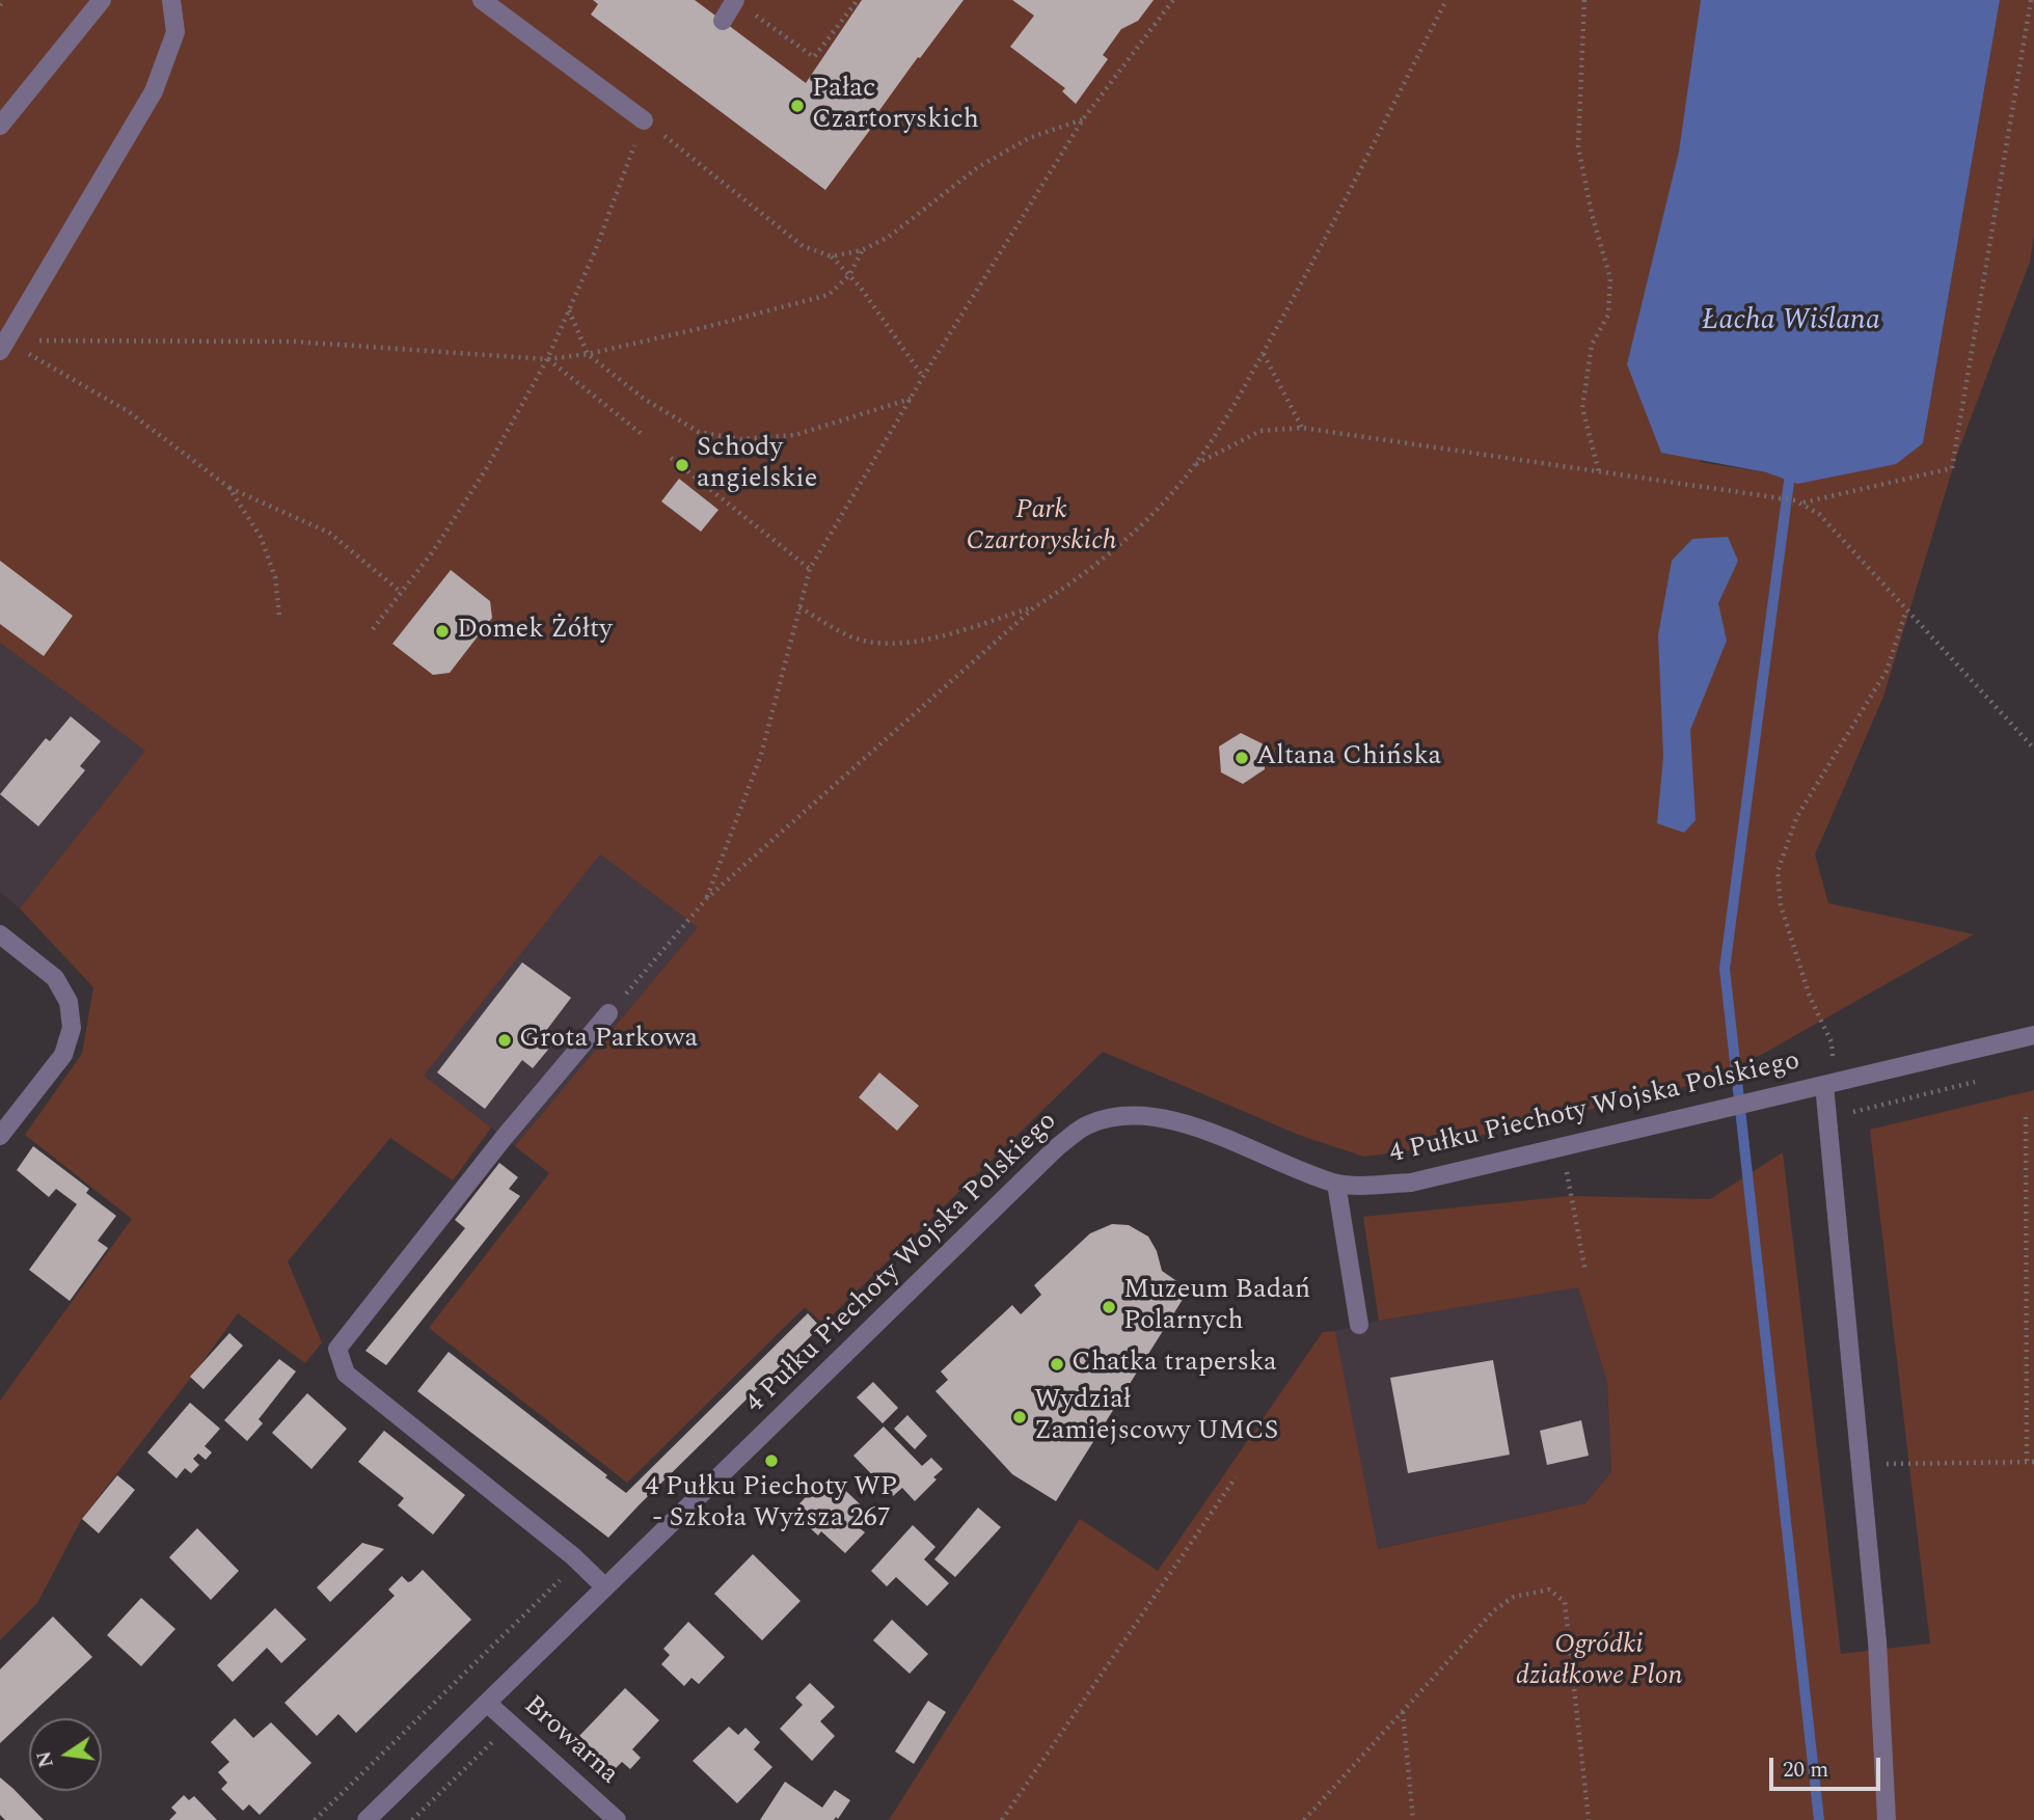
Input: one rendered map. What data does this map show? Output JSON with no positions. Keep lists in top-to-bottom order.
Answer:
{
  "streets": {
    "street": ["4 Pułku Piechoty Wojska Polskiego", "Browarna"]
  },
  "crossings": [
    ["4 Pułku Piechoty Wojska Polskiego", "Browarna"]
  ],
  "water": ["Łacha Wiślana"],
  "parks": ["Park Czartoryskich", "Ogródki działkowe Plon"],
  "places": [
    "Pałac Czartoryskich",
    "Schody angielskie",
    "Domek Żółty",
    "Altana Chińska",
    "Grota Parkowa",
    "Muzeum Badań Polarnych",
    "Chatka traperska",
    "Wydział Zamiejscowy UMCS",
    "4 Pułku Piechoty WP - Szkoła Wyższa 267"
  ],
  "scale_bar": "20 m",
  "north": "left"
}
